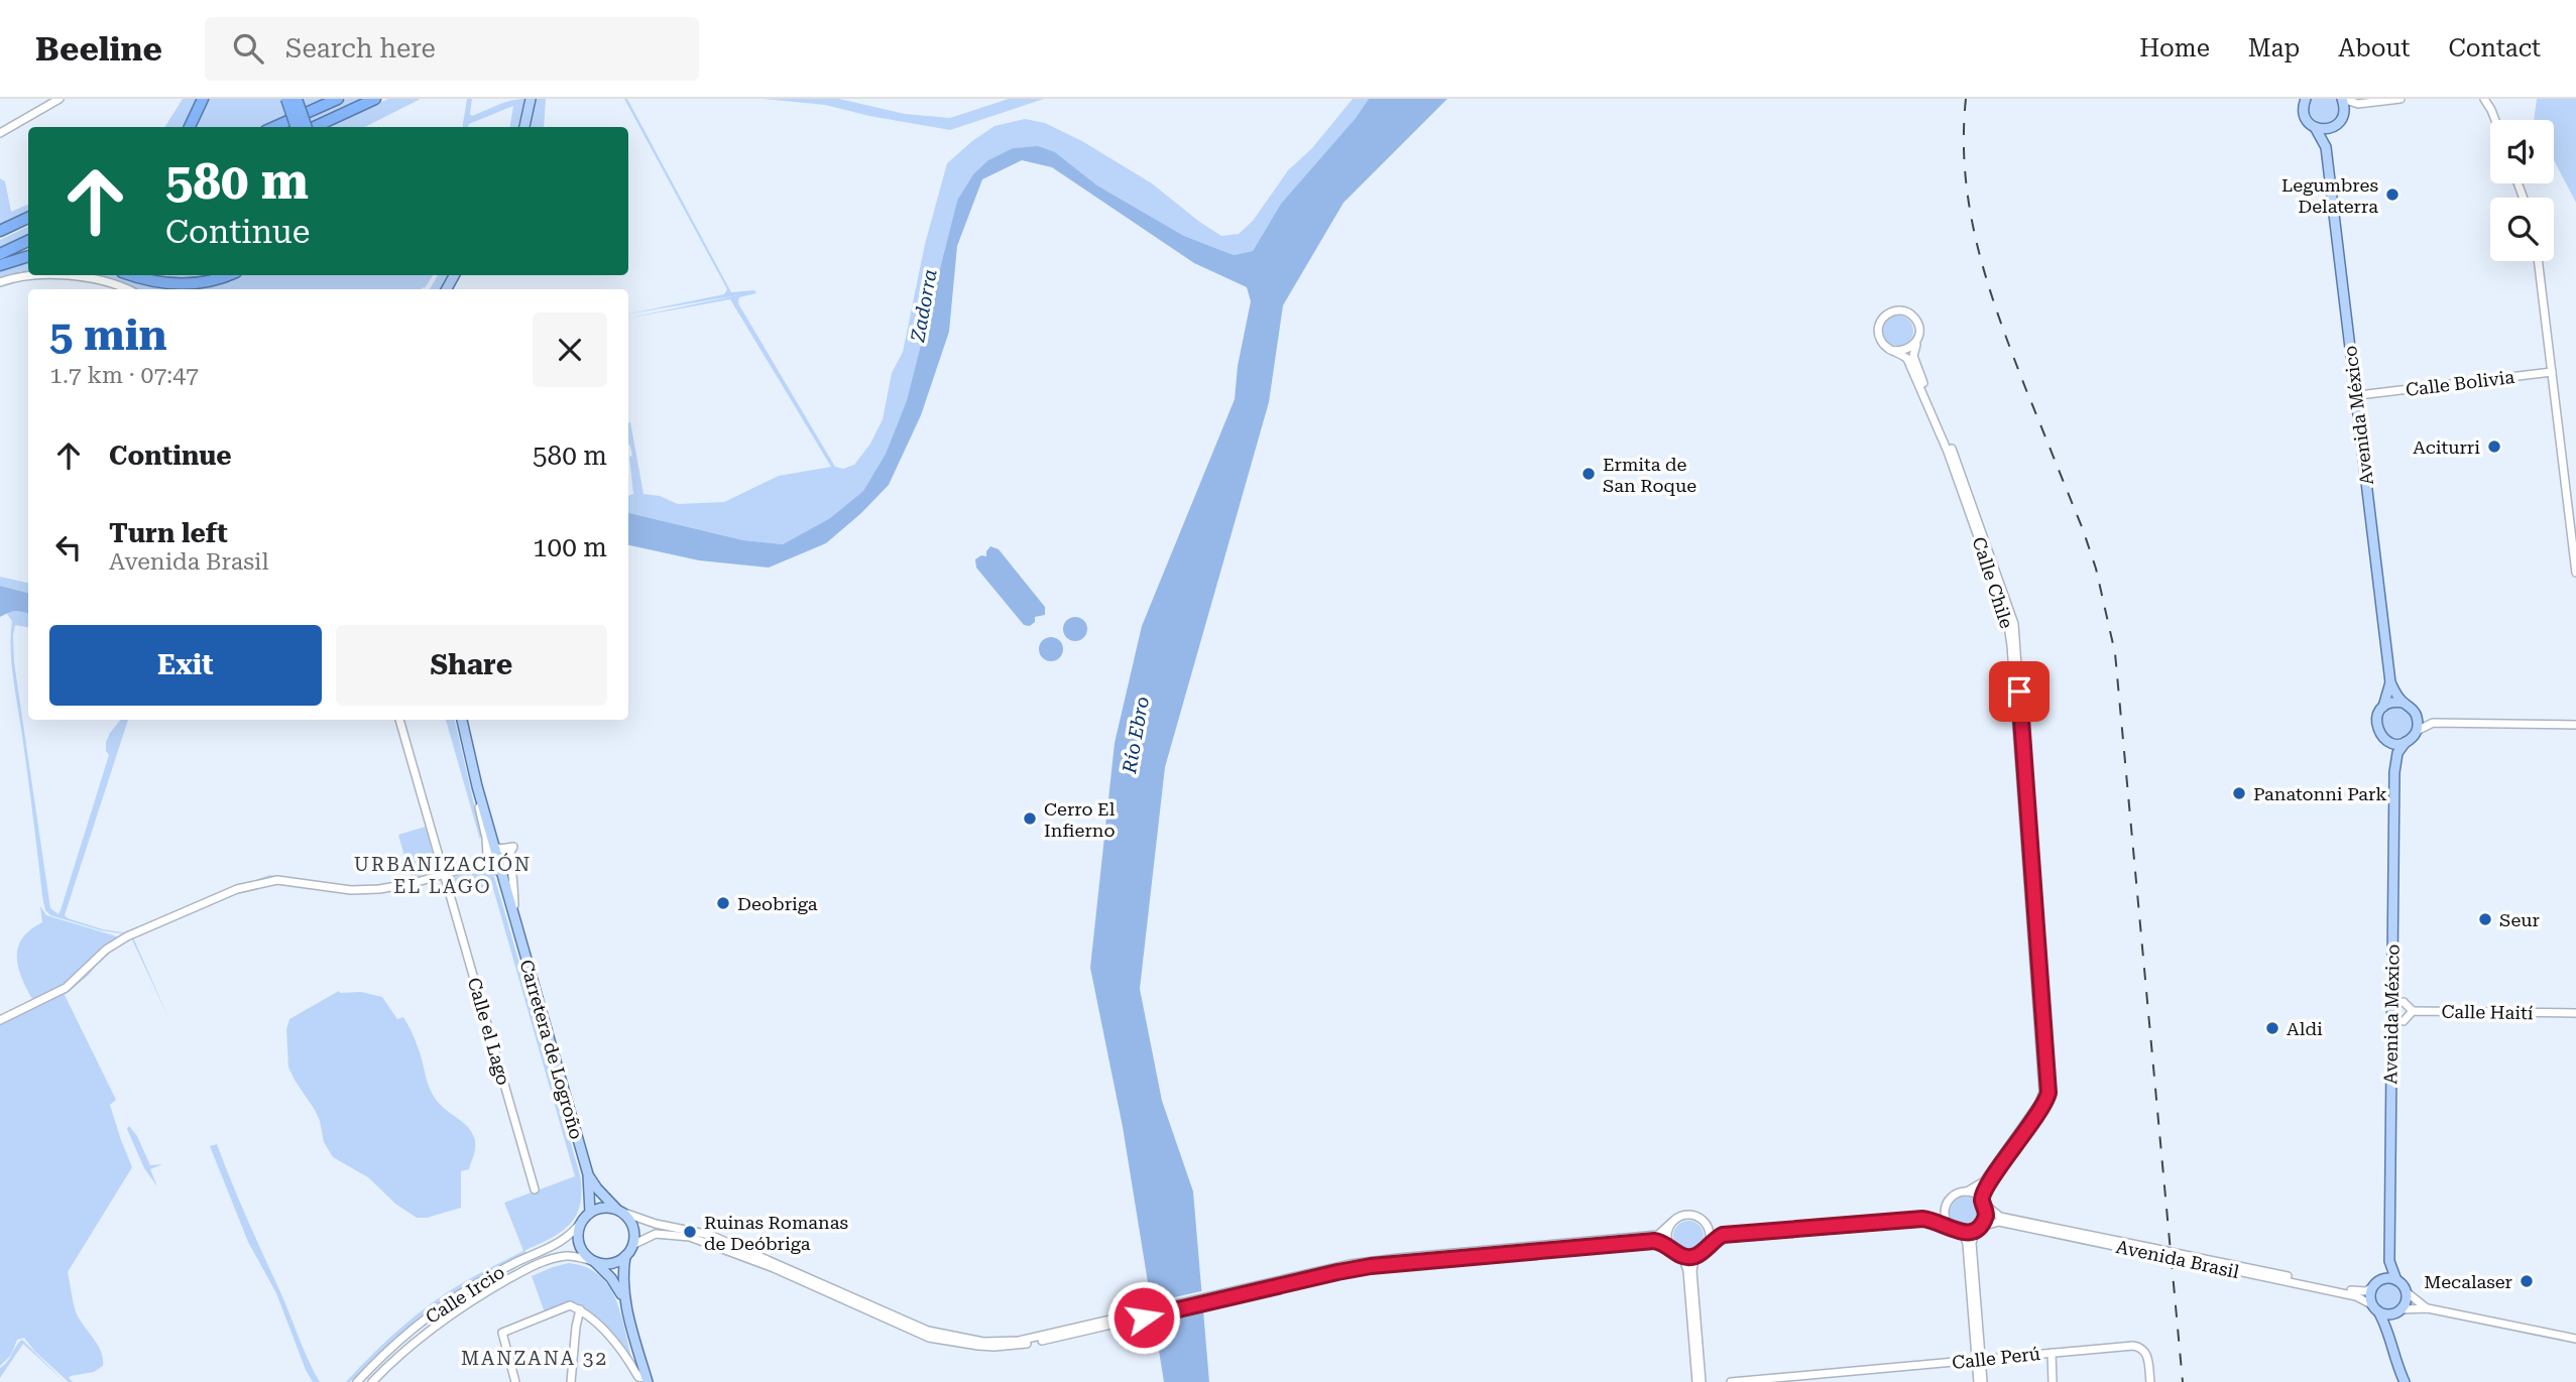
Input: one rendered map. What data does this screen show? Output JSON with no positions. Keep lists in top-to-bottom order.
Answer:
{
  "streets": {
    "main road": ["Avenida México", "Carretera de Logroño"],
    "street": [
      "Calle Bolivia",
      "Calle Chile",
      "Calle Haití",
      "Calle el Lago",
      "Avenida Brasil",
      "Calle Ircio",
      "Calle Perú"
    ]
  },
  "crossings": [
    ["Avenida México", "Avenida Brasil"],
    ["Calle Chile", "Avenida Brasil"],
    ["Carretera de Logroño", "Calle Ircio"]
  ],
  "districts": ["URBANIZACIÓN EL LAGO", "MANZANA 32"],
  "water": ["Zadorra", "Río Ebro"],
  "places": [
    "Legumbres Delaterra",
    "Aciturri",
    "Ermita de San Roque",
    "Panatonni Park",
    "Cerro El Infierno",
    "Deobriga",
    "Seur",
    "Aldi",
    "Ruinas Romanas de Deóbriga",
    "Mecalaser"
  ],
  "page": {
    "header": "Beeline",
    "search": "Search here",
    "nav": [
      "Home",
      "Map",
      "About",
      "Contact"
    ],
    "turn": ["580 m", "Continue"],
    "heading": ["5 min", "1.7 km · 07:47"],
    "list": [
      {
        "name": "Continue",
        "value": "580 m"
      },
      {
        "name": "Turn left",
        "note": "Avenida Brasil",
        "value": "100 m"
      }
    ],
    "buttons": ["Exit", "Share"]
  }
}
